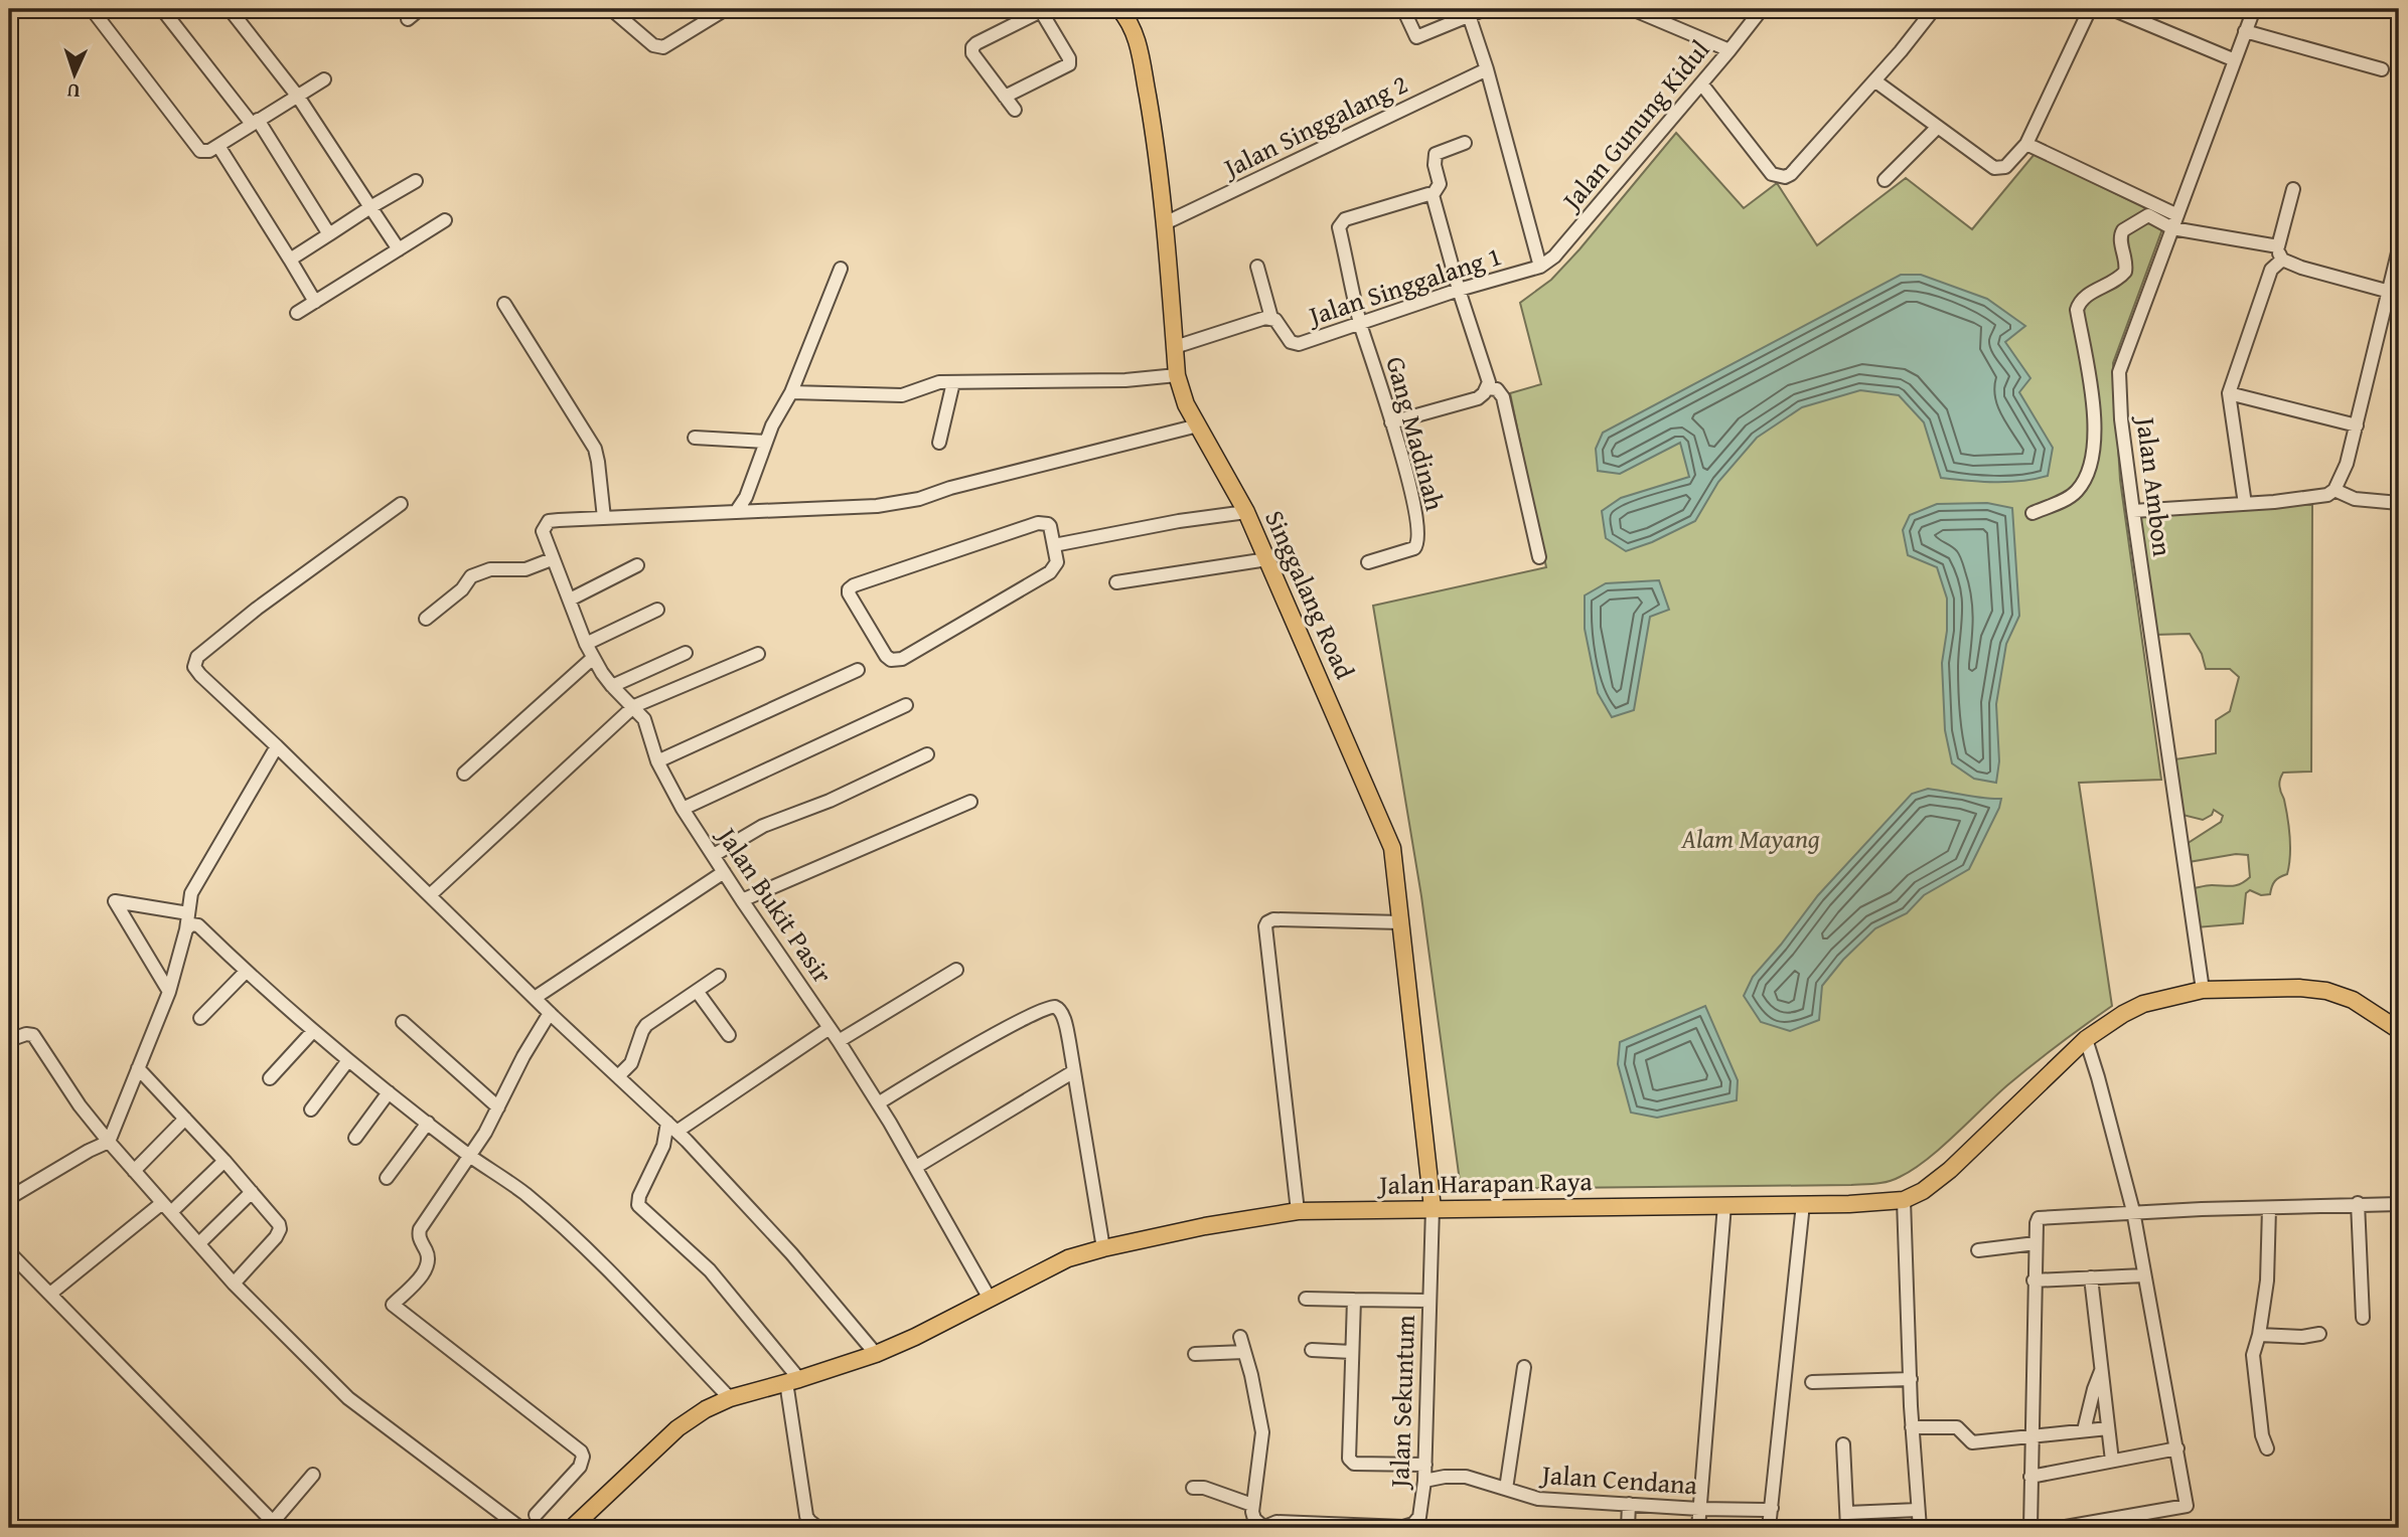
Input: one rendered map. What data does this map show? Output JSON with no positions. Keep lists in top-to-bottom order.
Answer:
{
  "streets": {
    "main road": ["Singgalang Road", "Jalan Harapan Raya"],
    "street": [
      "Jalan Gunung Kidul",
      "Jalan Singgalang 2",
      "Jalan Singgalang 1",
      "Gang Madinah",
      "Jalan Ambon",
      "Jalan Bukit Pasir",
      "Jalan Sekuntum",
      "Jalan Cendana"
    ]
  },
  "crossings": [
    ["Jalan Gunung Kidul", "Jalan Singgalang 1"],
    ["Jalan Singgalang 2", "Singgalang Road"],
    ["Jalan Singgalang 1", "Gang Madinah"],
    ["Jalan Singgalang 1", "Singgalang Road"],
    ["Jalan Ambon", "Jalan Harapan Raya"],
    ["Singgalang Road", "Jalan Harapan Raya"],
    ["Singgalang Road", "Jalan Sekuntum"],
    ["Jalan Bukit Pasir", "Jalan Harapan Raya"],
    ["Jalan Harapan Raya", "Jalan Sekuntum"],
    ["Jalan Sekuntum", "Jalan Cendana"]
  ],
  "parks": ["Alam Mayang"],
  "north": "bottom"
}
